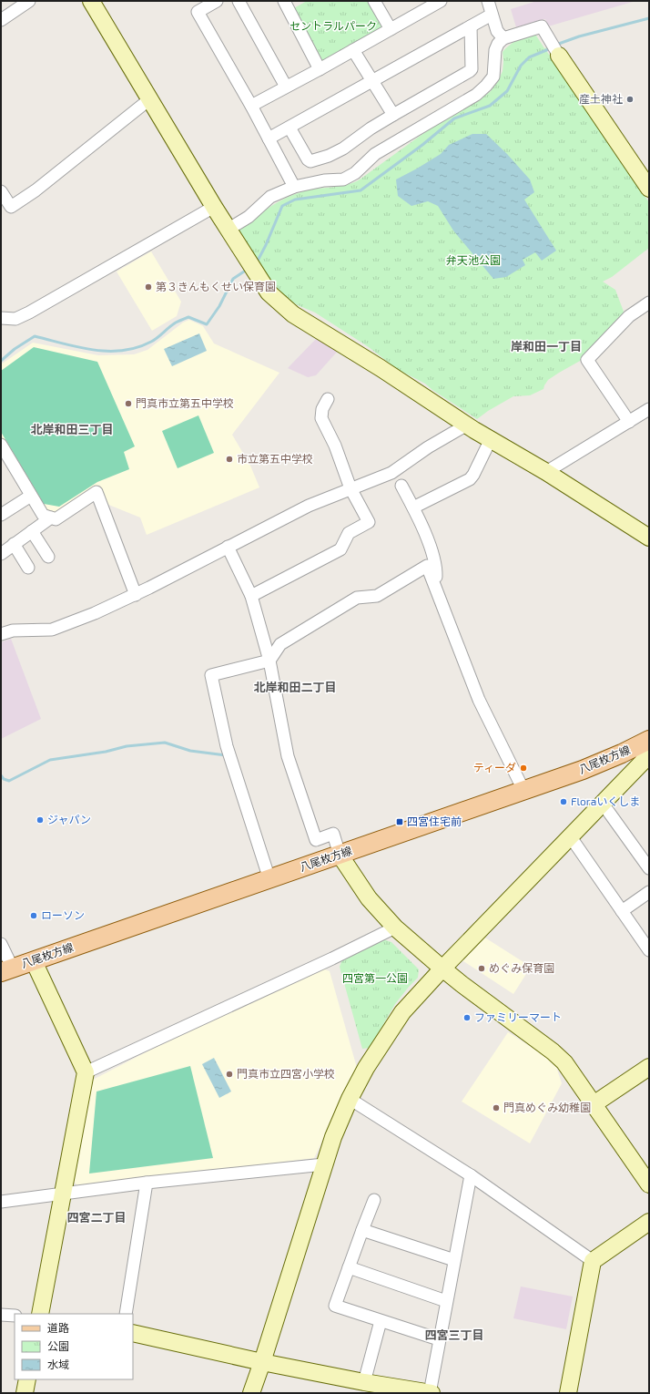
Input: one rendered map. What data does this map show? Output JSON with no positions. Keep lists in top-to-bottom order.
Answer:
{
  "streets": {
    "main road": ["八尾枚方線"]
  },
  "districts": [
    "岸和田一丁目",
    "北岸和田三丁目",
    "北岸和田二丁目",
    "四宮二丁目",
    "四宮三丁目"
  ],
  "parks": ["セントラルパーク", "弁天池公園", "四宮第一公園"],
  "places": {
    "other": [
      "産土神社",
      "第３きんもくせい保育園",
      "門真市立第五中学校",
      "市立第五中学校",
      "ティーダ",
      "Floraいくしま",
      "ジャパン",
      "ローソン",
      "めぐみ保育園",
      "ファミリーマート",
      "門真市立四宮小学校",
      "門真めぐみ幼稚園"
    ],
    "transit": ["四宮住宅前"]
  },
  "legend": ["道路", "公園", "水域"]
}
